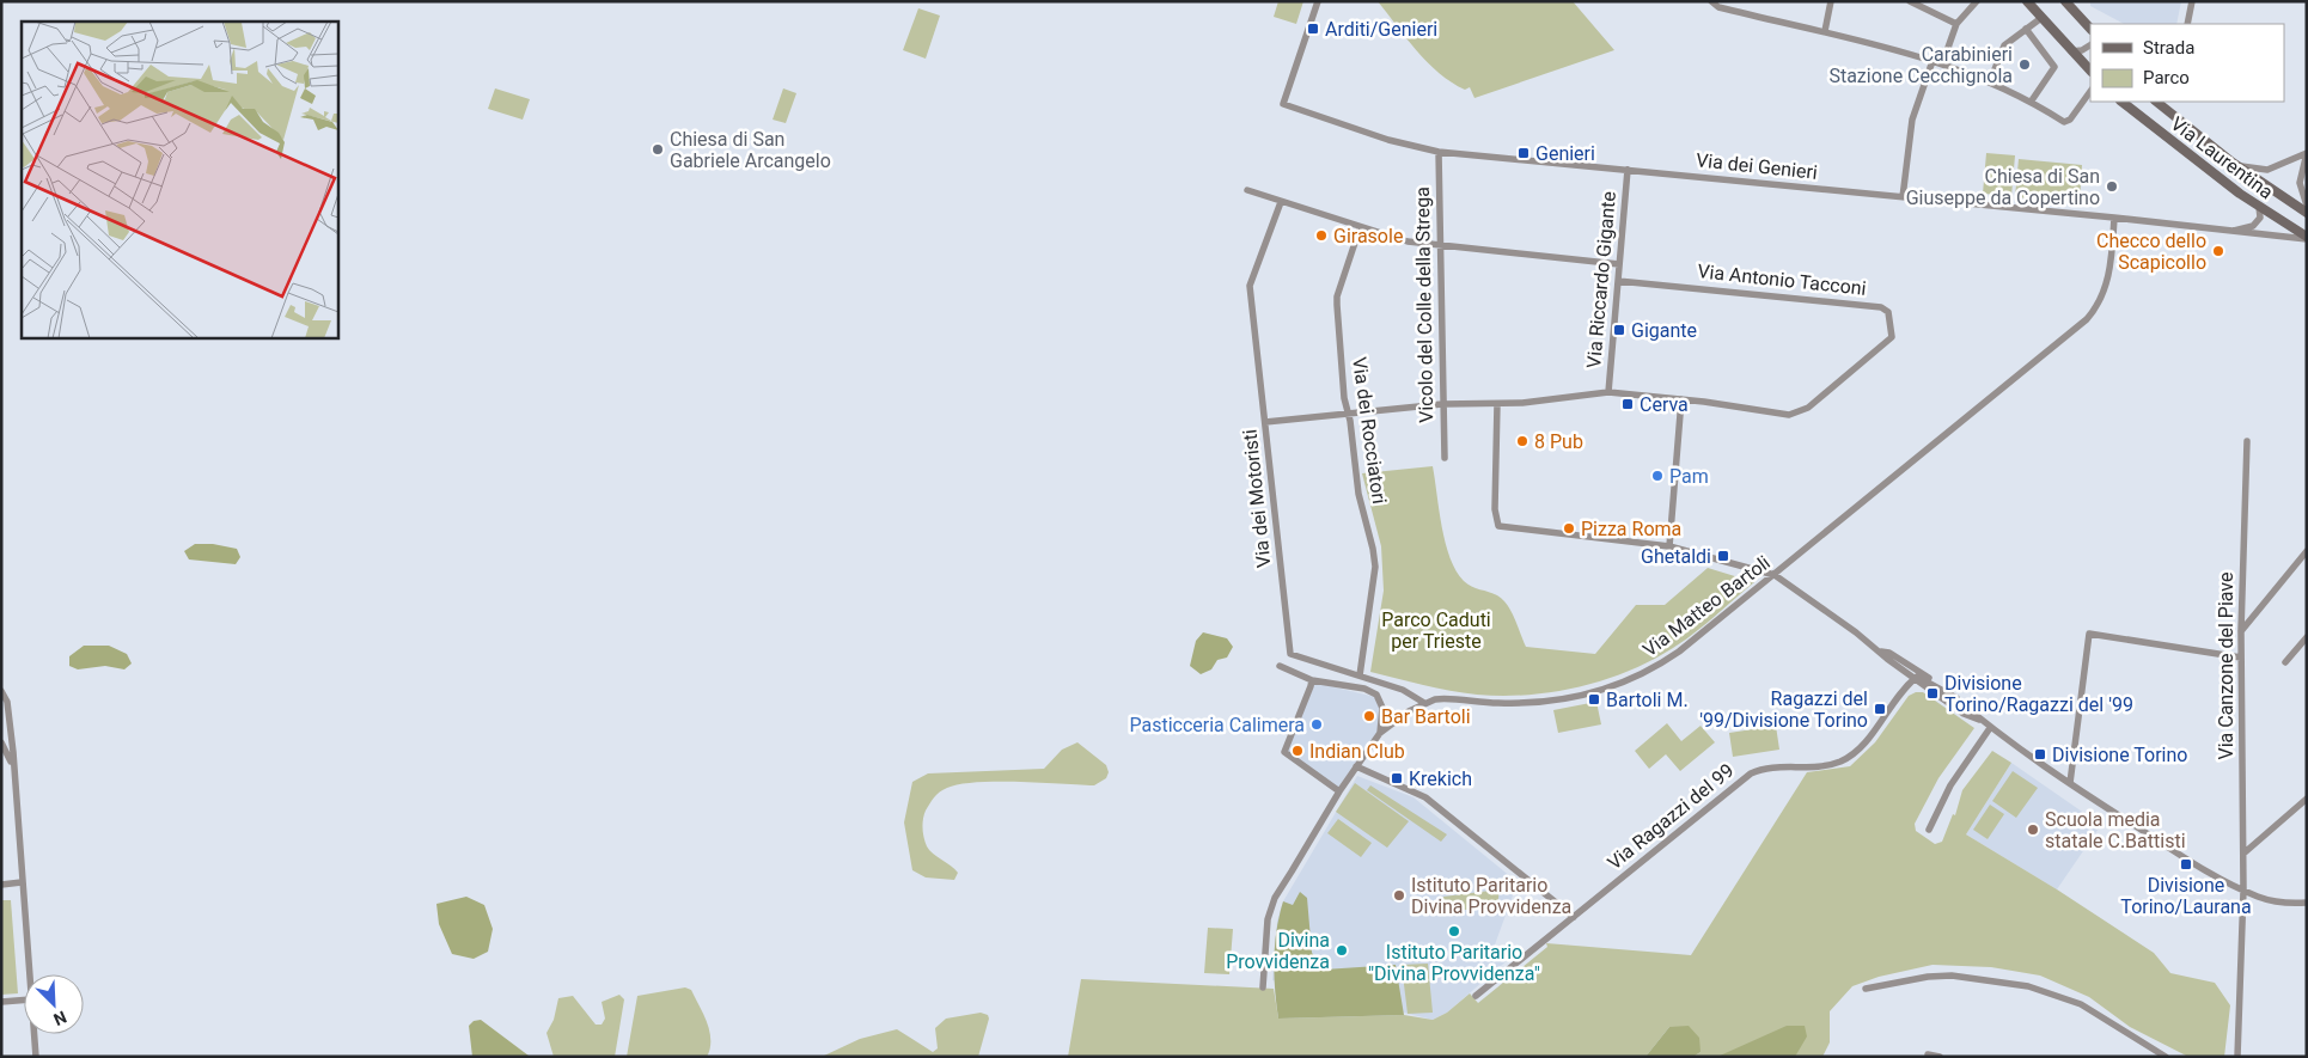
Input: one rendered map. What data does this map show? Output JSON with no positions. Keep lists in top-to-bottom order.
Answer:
{
  "streets": {
    "main road": ["Via Laurentina"],
    "street": [
      "Via dei Genieri",
      "Via Riccardo Gigante",
      "Via Antonio Tacconi",
      "Vicolo del Colle della Strega",
      "Via dei Rocciatori",
      "Via dei Motoristi",
      "Via Matteo Bartoli",
      "Via Canzone del Piave",
      "Via Ragazzi del 99"
    ]
  },
  "crossings": [
    ["Via Laurentina", "Via dei Genieri"],
    ["Via dei Genieri", "Via Riccardo Gigante"],
    ["Via dei Genieri", "Vicolo del Colle della Strega"],
    ["Via dei Genieri", "Via Matteo Bartoli"],
    ["Via Riccardo Gigante", "Via Antonio Tacconi"],
    ["Via dei Rocciatori", "Via dei Motoristi"],
    ["Via dei Motoristi", "Via Matteo Bartoli"]
  ],
  "parks": ["Parco Caduti per Trieste"],
  "places": {
    "transit": [
      "Arditi/Genieri",
      "Genieri",
      "Gigante",
      "Cerva",
      "Ghetaldi",
      "Divisione Torino/Ragazzi del '99",
      "Bartoli M.",
      "Ragazzi del '99/Divisione Torino",
      "Divisione Torino",
      "Krekich",
      "Divisione Torino/Laurana"
    ],
    "other": [
      "Carabinieri Stazione Cecchignola",
      "Chiesa di San Gabriele Arcangelo",
      "Chiesa di San Giuseppe da Copertino",
      "Girasole",
      "Checco dello Scapicollo",
      "8 Pub",
      "Pam",
      "Pizza Roma",
      "Bar Bartoli",
      "Pasticceria Calimera",
      "Indian Club",
      "Scuola media statale C.Battisti",
      "Istituto Paritario Divina Provvidenza",
      "Istituto Paritario \"Divina Provvidenza\"",
      "Divina Provvidenza"
    ]
  },
  "legend": ["Strada", "Parco"],
  "north": "bottom right"
}
